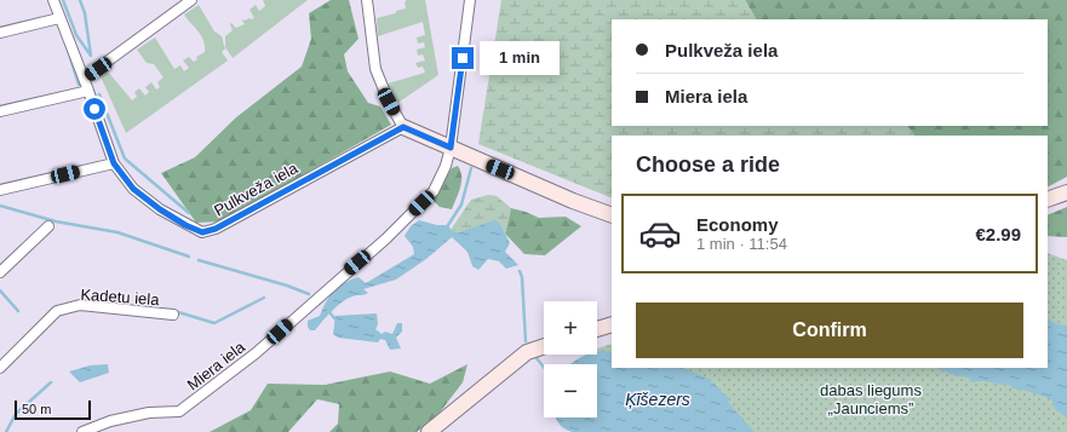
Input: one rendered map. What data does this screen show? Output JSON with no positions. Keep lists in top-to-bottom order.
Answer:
{
  "streets": {
    "street": ["Pulkveža iela", "Kadetu iela", "Miera iela"]
  },
  "water": ["Ķīšezers"],
  "parks": ["dabas liegums „Jaunciems”"],
  "scale_bar": "50 m",
  "page": {
    "banner": ["Pulkveža iela", "Miera iela"],
    "bubble": "1 min",
    "heading": "Choose a ride",
    "list": [
      {
        "name": "Economy",
        "note": "1 min · 11:54",
        "value": "€2.99"
      }
    ],
    "buttons": "Confirm",
    "map_buttons": ["+", "−"],
    "scale": "50 m"
  }
}
